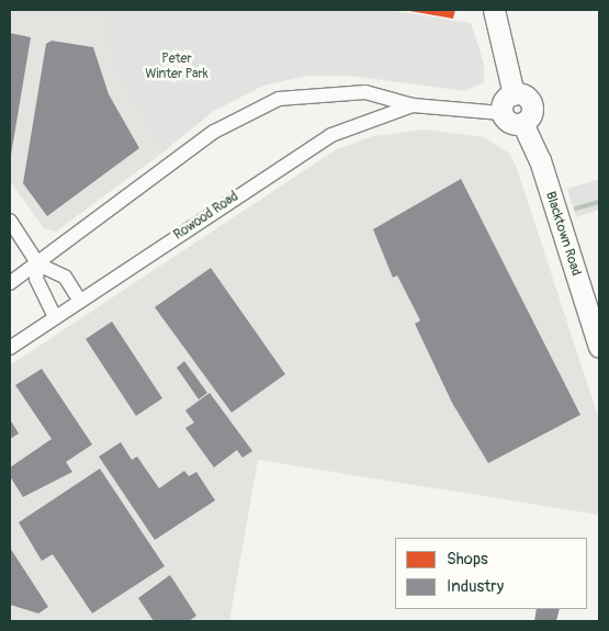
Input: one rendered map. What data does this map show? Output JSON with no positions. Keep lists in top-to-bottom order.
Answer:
{
  "streets": {
    "main road": ["Blacktown Road"],
    "street": ["Rowood Road"]
  },
  "crossings": [
    ["Rowood Road", "Blacktown Road"]
  ],
  "parks": ["Peter Winter Park"],
  "legend": ["Shops", "Industry"]
}
